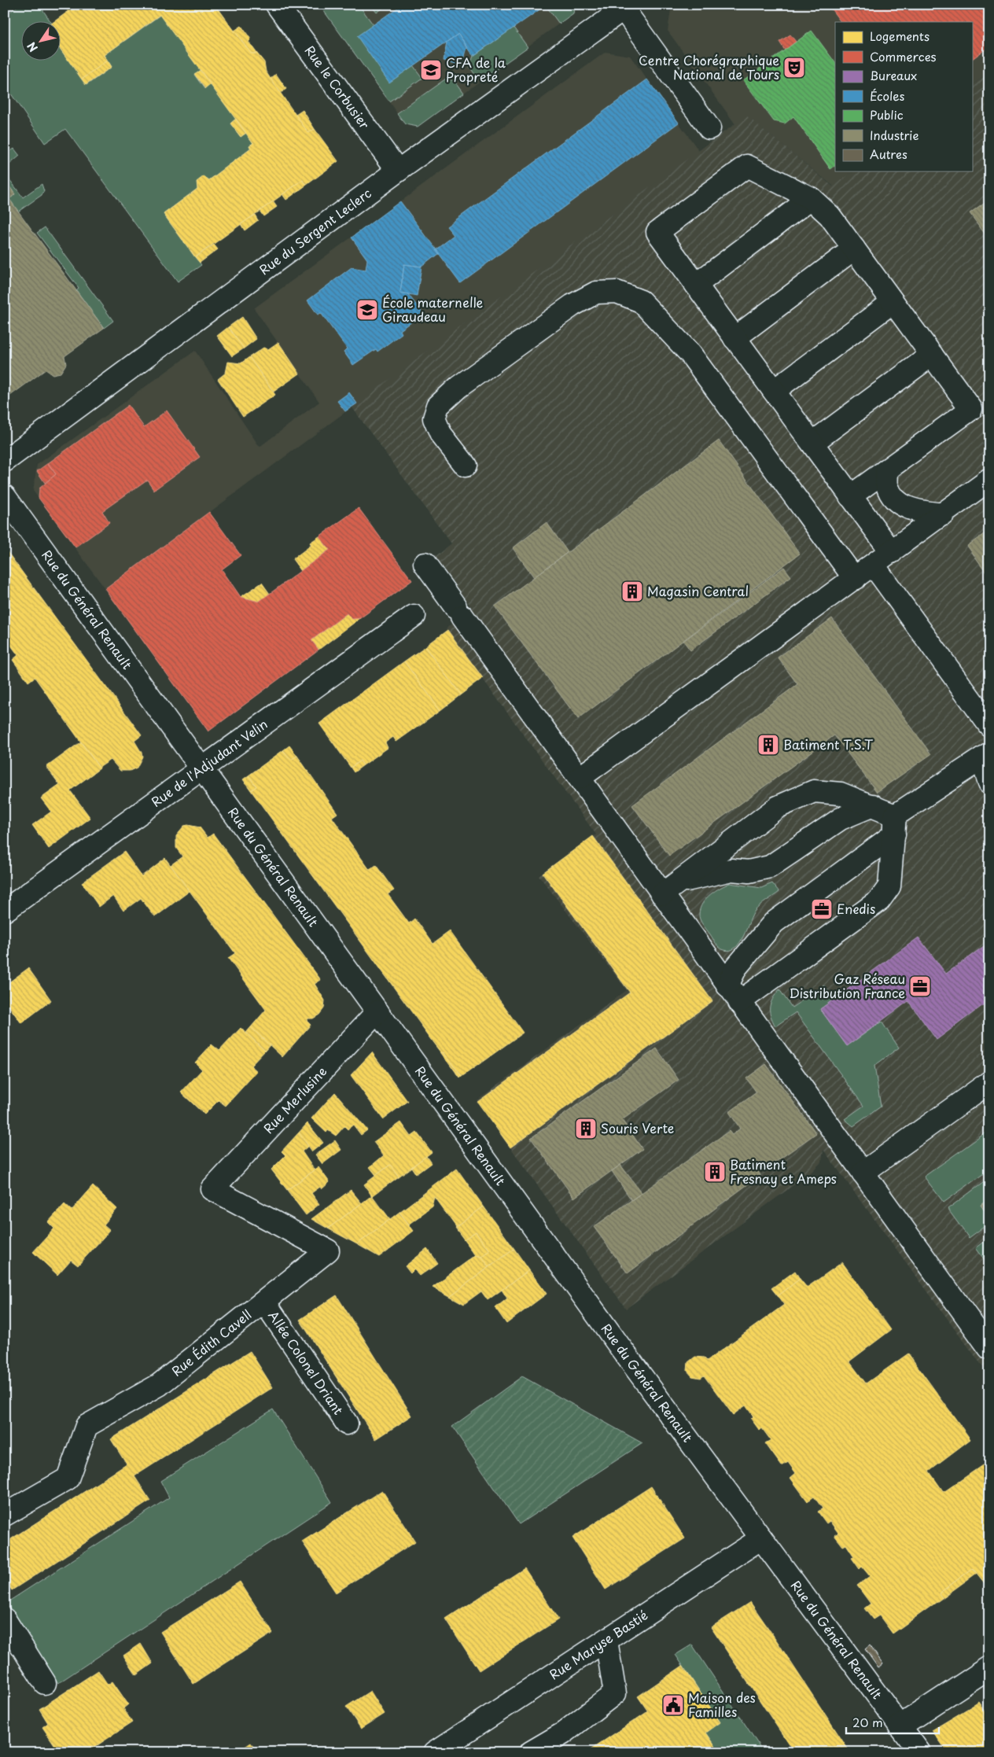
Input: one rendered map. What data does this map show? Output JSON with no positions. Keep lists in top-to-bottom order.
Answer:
{
  "streets": {
    "street": [
      "Rue le Corbusier",
      "Rue du Sergent Leclerc",
      "Rue du Général Renault",
      "Rue de l'Adjudant Velin",
      "Rue Merlusine",
      "Rue Édith Cavell",
      "Allée Colonel Driant",
      "Rue Maryse Bastié"
    ]
  },
  "crossings": [
    ["Rue le Corbusier", "Rue du Sergent Leclerc"],
    ["Rue du Général Renault", "Rue de l'Adjudant Velin"],
    ["Rue du Général Renault", "Rue Merlusine"],
    ["Rue du Général Renault", "Rue Maryse Bastié"],
    ["Rue Merlusine", "Rue Édith Cavell"],
    ["Rue Édith Cavell", "Allée Colonel Driant"]
  ],
  "places": {
    "theatre": ["Centre Chorégraphique National de Tours"],
    "school or university": ["CFA de la Propreté", "École maternelle Giraudeau"],
    "building": [
      "Magasin Central",
      "Batiment T.S.T",
      "Souris Verte",
      "Batiment Fresnay et Ameps"
    ],
    "office": ["Enedis", "Gaz Réseau Distribution France"],
    "public building": ["Maison des Familles"]
  },
  "legend": [
    "Logements",
    "Commerces",
    "Bureaux",
    "Écoles",
    "Public",
    "Industrie",
    "Autres"
  ],
  "scale_bar": "20 m",
  "north": "bottom left"
}
